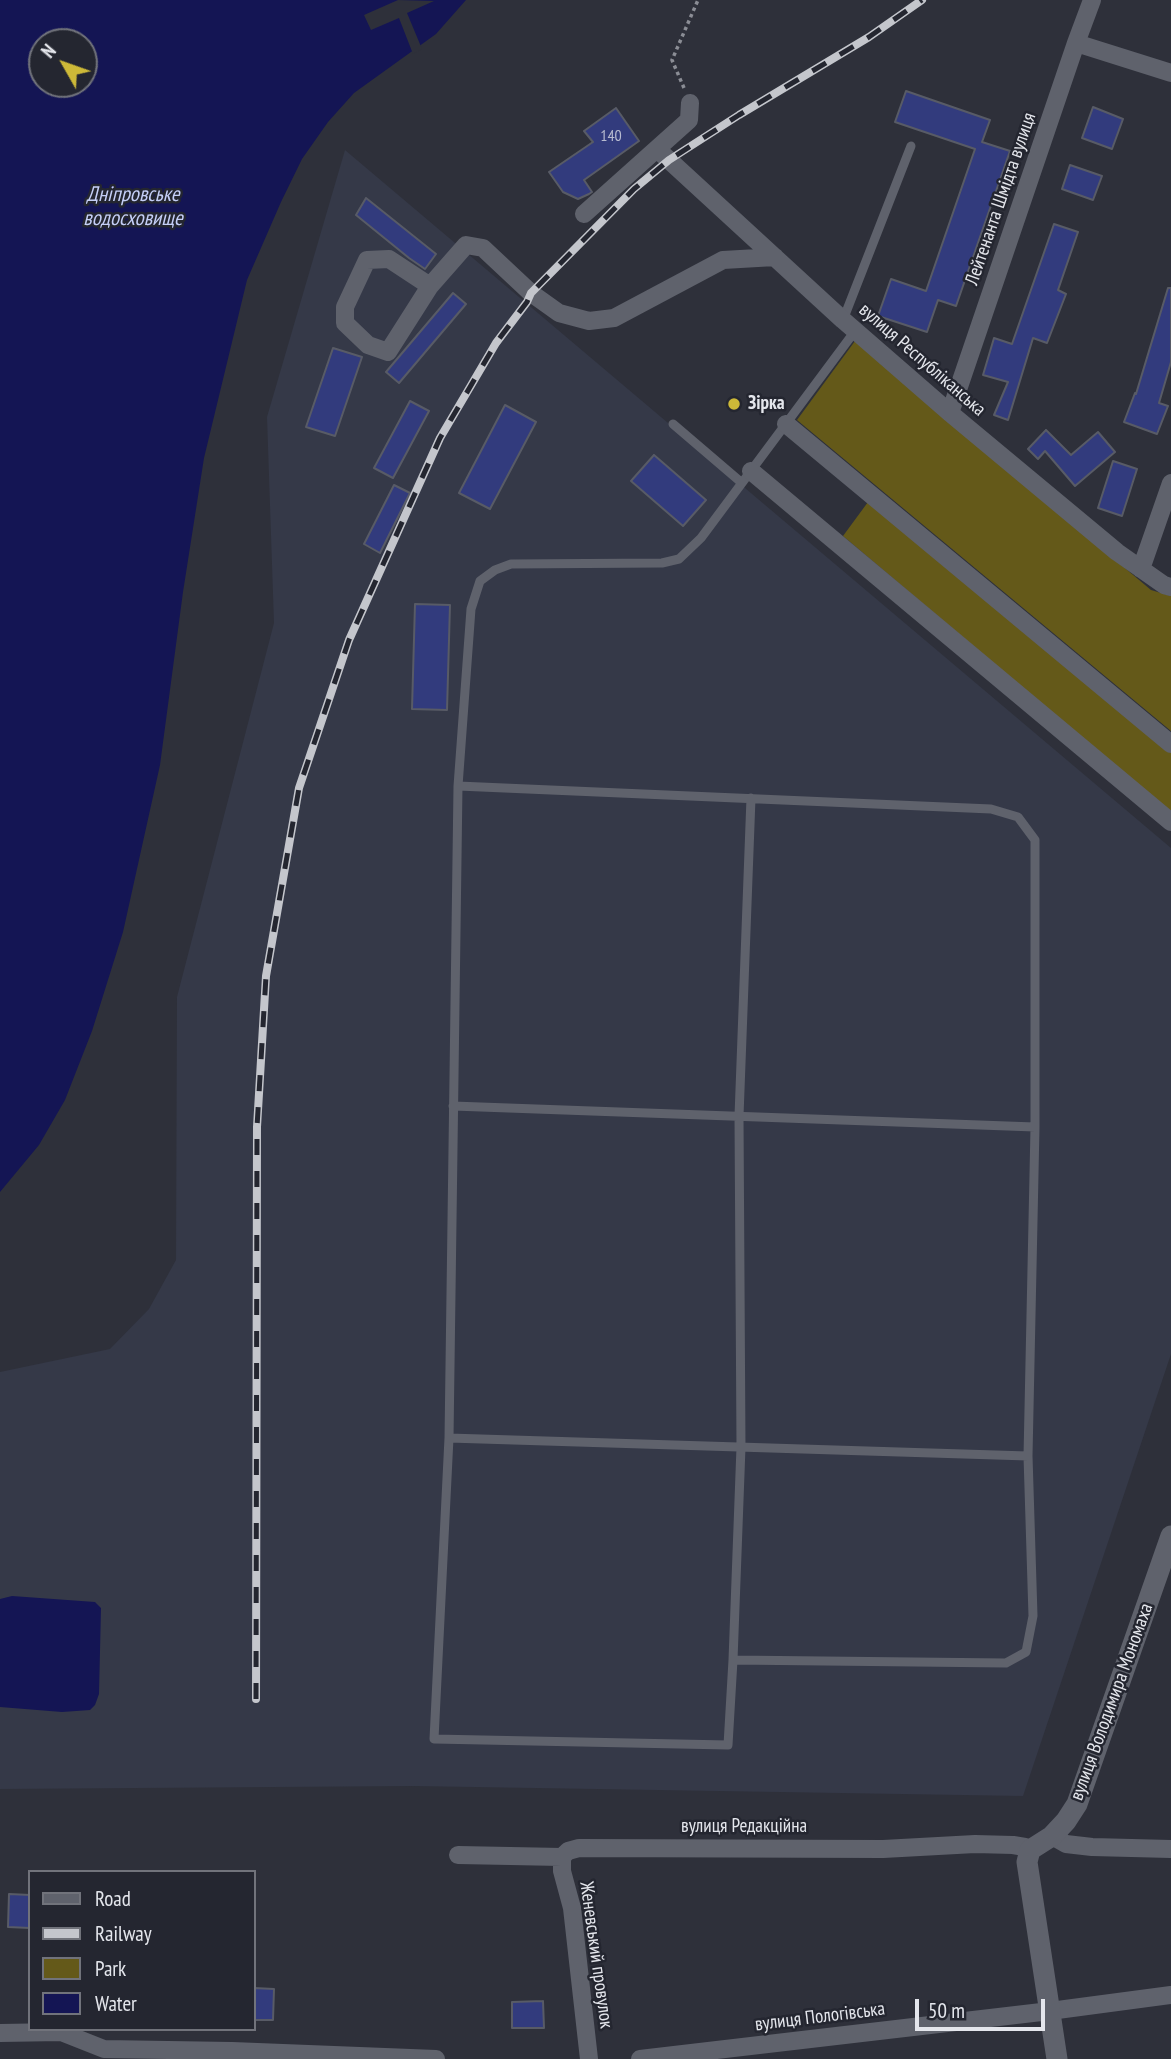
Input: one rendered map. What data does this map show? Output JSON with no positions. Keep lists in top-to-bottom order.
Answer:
{
  "streets": {
    "street": [
      "Лейтенанта Шмідта вулиця",
      "вулиця Республіканська",
      "вулиця Володимира Мономаха",
      "вулиця Редакційна",
      "Женевський провулок",
      "вулиця Пологівська"
    ]
  },
  "crossings": [
    ["Лейтенанта Шмідта вулиця", "вулиця Республіканська"],
    ["вулиця Володимира Мономаха", "вулиця Редакційна"],
    ["вулиця Редакційна", "Женевський провулок"]
  ],
  "water": ["Дніпровське водосховище"],
  "places": ["Зірка"],
  "house_numbers": ["140"],
  "legend": [
    "Road",
    "Railway",
    "Park",
    "Water"
  ],
  "scale_bar": "50 m",
  "north": "top left"
}
